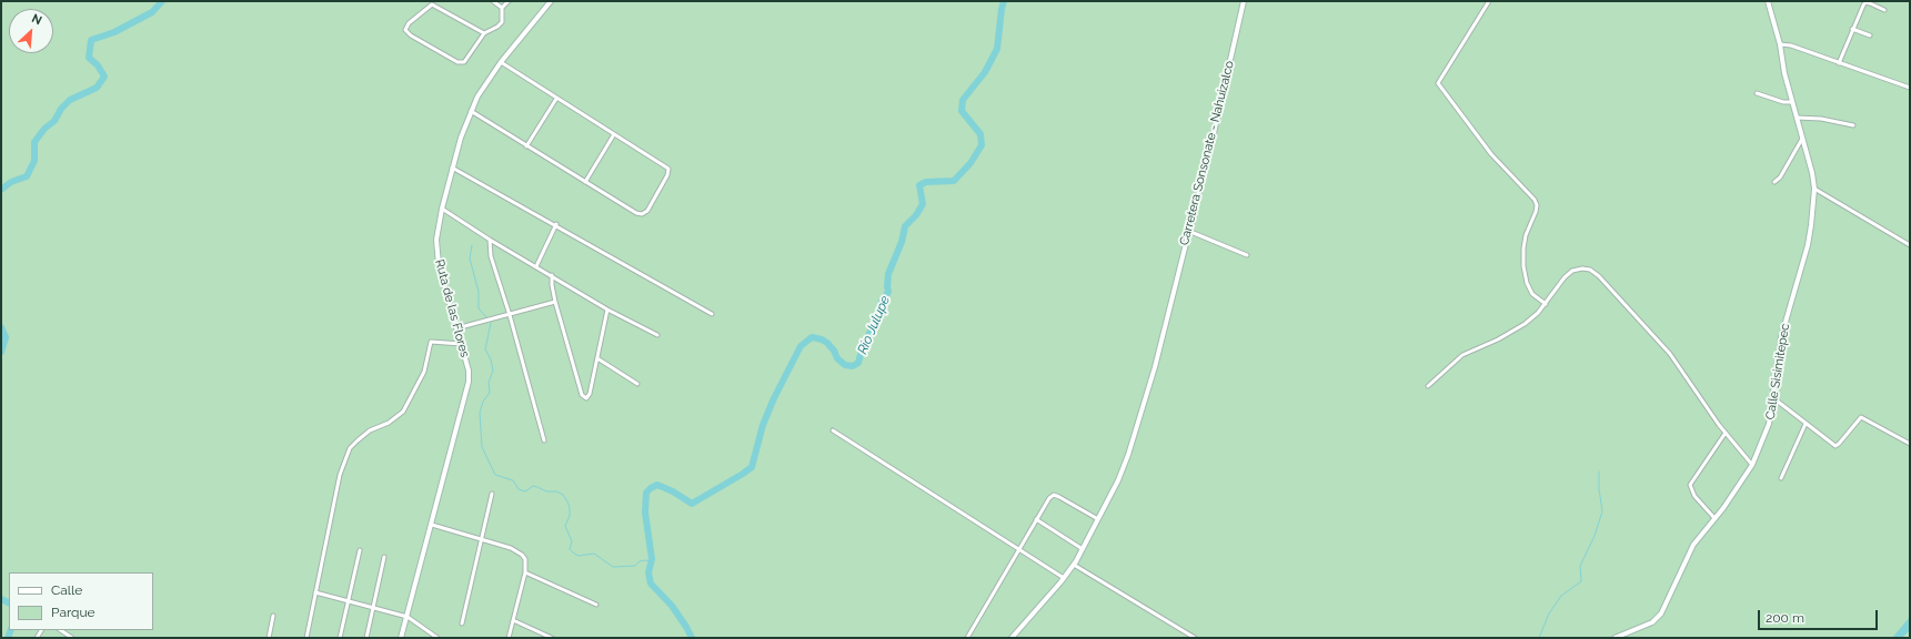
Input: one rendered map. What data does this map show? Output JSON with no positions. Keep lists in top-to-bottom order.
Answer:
{
  "streets": {
    "street": ["Carretera Sonsonate - Nahuizalco", "Ruta de las Flores", "Calle Sisimitepec"]
  },
  "water": ["Río Julupe"],
  "legend": ["Calle", "Parque"],
  "scale_bar": "200 m",
  "north": "top right"
}
